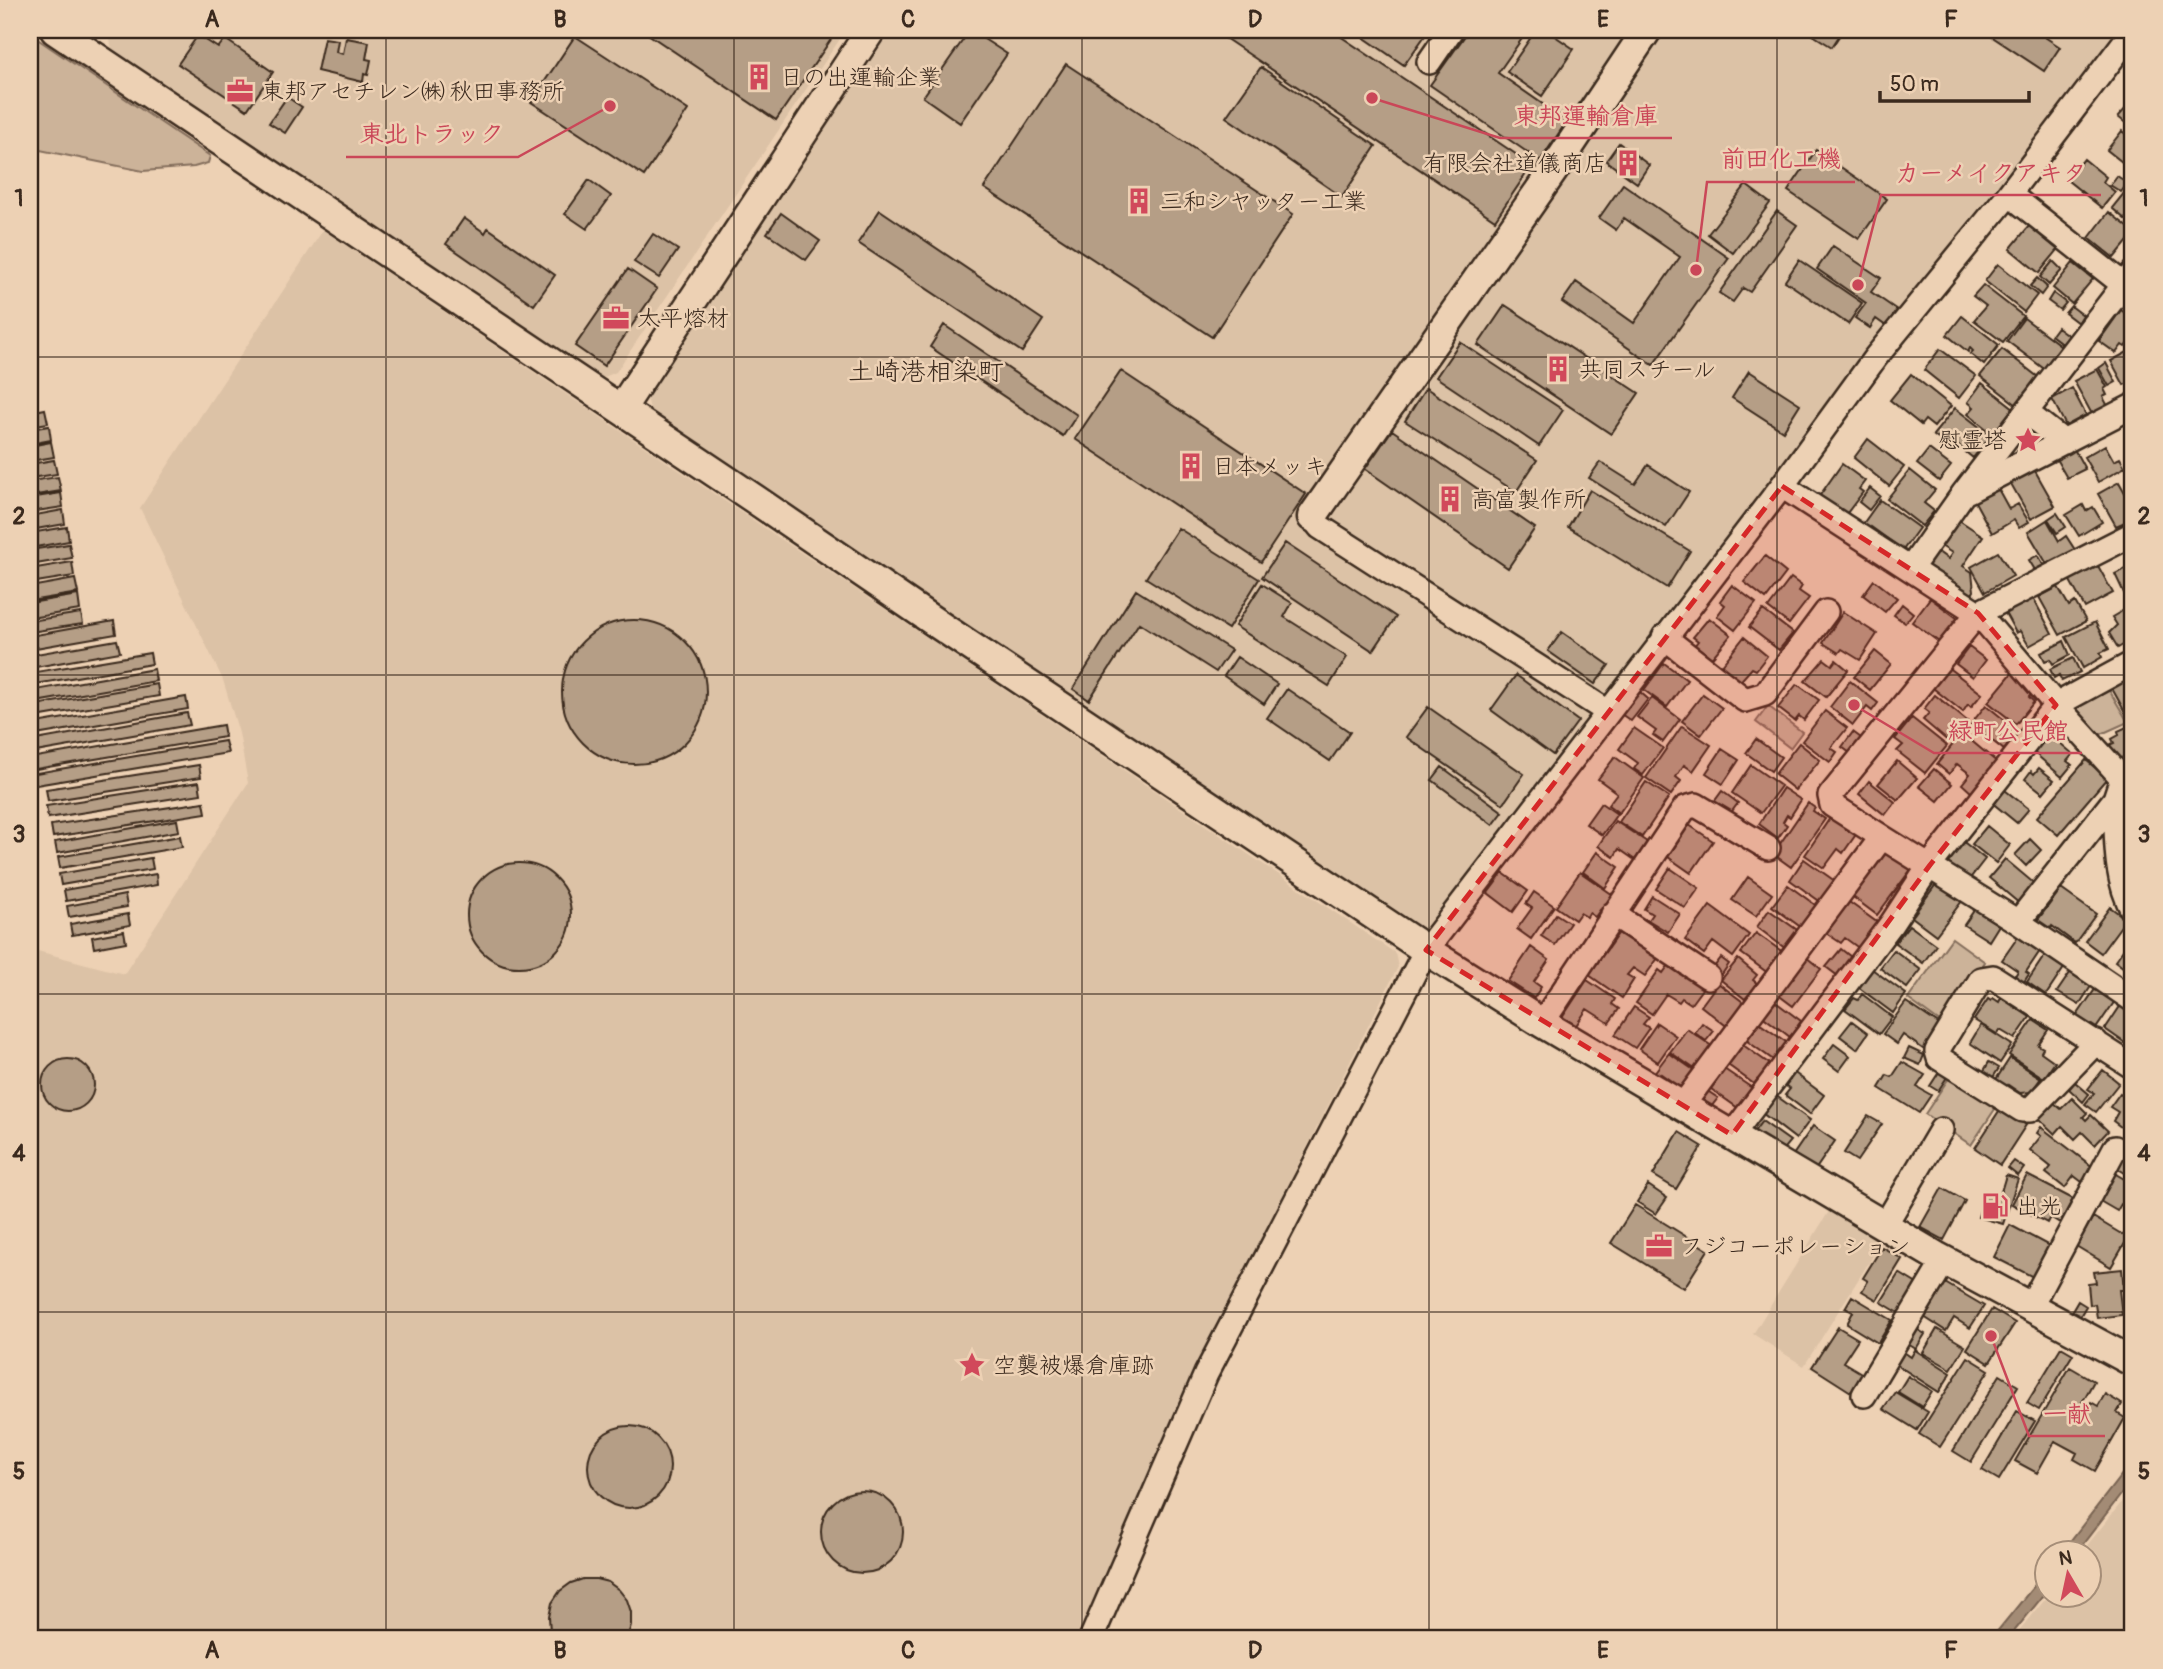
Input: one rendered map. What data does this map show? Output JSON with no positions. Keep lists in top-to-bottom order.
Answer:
{
  "districts": ["土崎港相染町"],
  "places": {
    "building": [
      "日の出運輸企業",
      "有限会社道儀商店",
      "三和シヤッター工業",
      "共同スチール",
      "日本メッキ",
      "高富製作所"
    ],
    "office": ["東邦アセチレン㈱ 秋田事務所", "太平熔材", "フジコーポレーション"],
    "other": [
      "東邦運輸倉庫",
      "東北トラック",
      "前田化工機",
      "カーメイクアキタ",
      "緑町公民館",
      "一献"
    ],
    "place": ["慰霊塔", "空襲被爆倉庫跡"],
    "fuel station": ["出光"]
  },
  "scale_bar": "50 m",
  "north": "top",
  "grid": {
    "columns": [
      "A",
      "B",
      "C",
      "D",
      "E",
      "F"
    ],
    "rows": [
      "1",
      "2",
      "3",
      "4",
      "5"
    ]
  }
}
